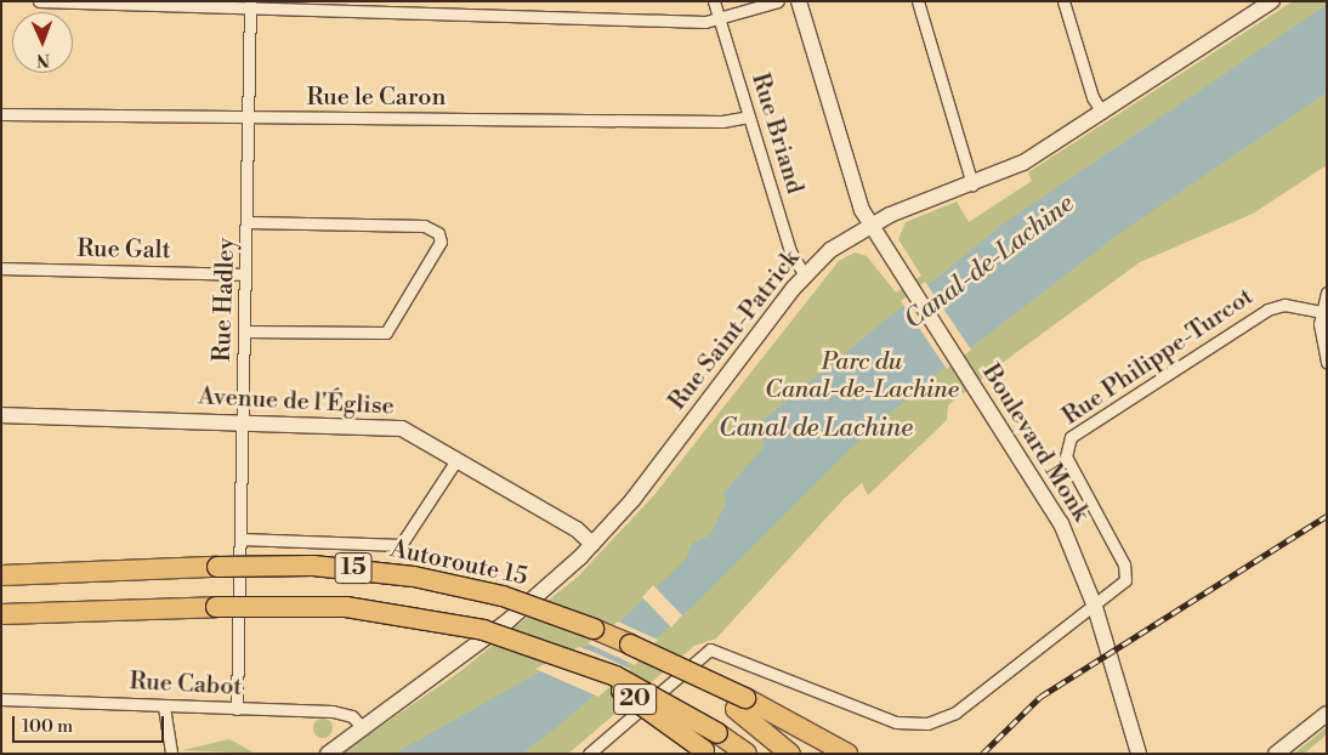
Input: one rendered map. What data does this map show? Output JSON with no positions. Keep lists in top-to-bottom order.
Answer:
{
  "streets": {
    "highway": ["Autoroute 15", "15", "20"],
    "main road": ["Rue Saint-Patrick", "Avenue de l'Église", "Boulevard Monk"],
    "street": [
      "Rue le Caron",
      "Rue Briand",
      "Rue Galt",
      "Rue Hadley",
      "Rue Philippe-Turcot",
      "Rue Cabot"
    ]
  },
  "crossings": [
    ["Rue le Caron", "Rue Briand"],
    ["Rue le Caron", "Rue Hadley"],
    ["Rue Briand", "Rue Saint-Patrick"],
    ["Rue Galt", "Rue Hadley"],
    ["Rue Hadley", "Avenue de l'Église"],
    ["Rue Hadley", "Rue Cabot"],
    ["Rue Saint-Patrick", "Avenue de l'Église"],
    ["Rue Saint-Patrick", "Boulevard Monk"],
    ["Rue Saint-Patrick", "Rue Cabot"],
    ["Rue Philippe-Turcot", "Boulevard Monk"],
    ["15", "20"]
  ],
  "water": ["Canal-de-Lachine", "Canal de Lachine"],
  "parks": ["Parc du Canal-de-Lachine"],
  "scale_bar": "100 m",
  "north": "bottom"
}
